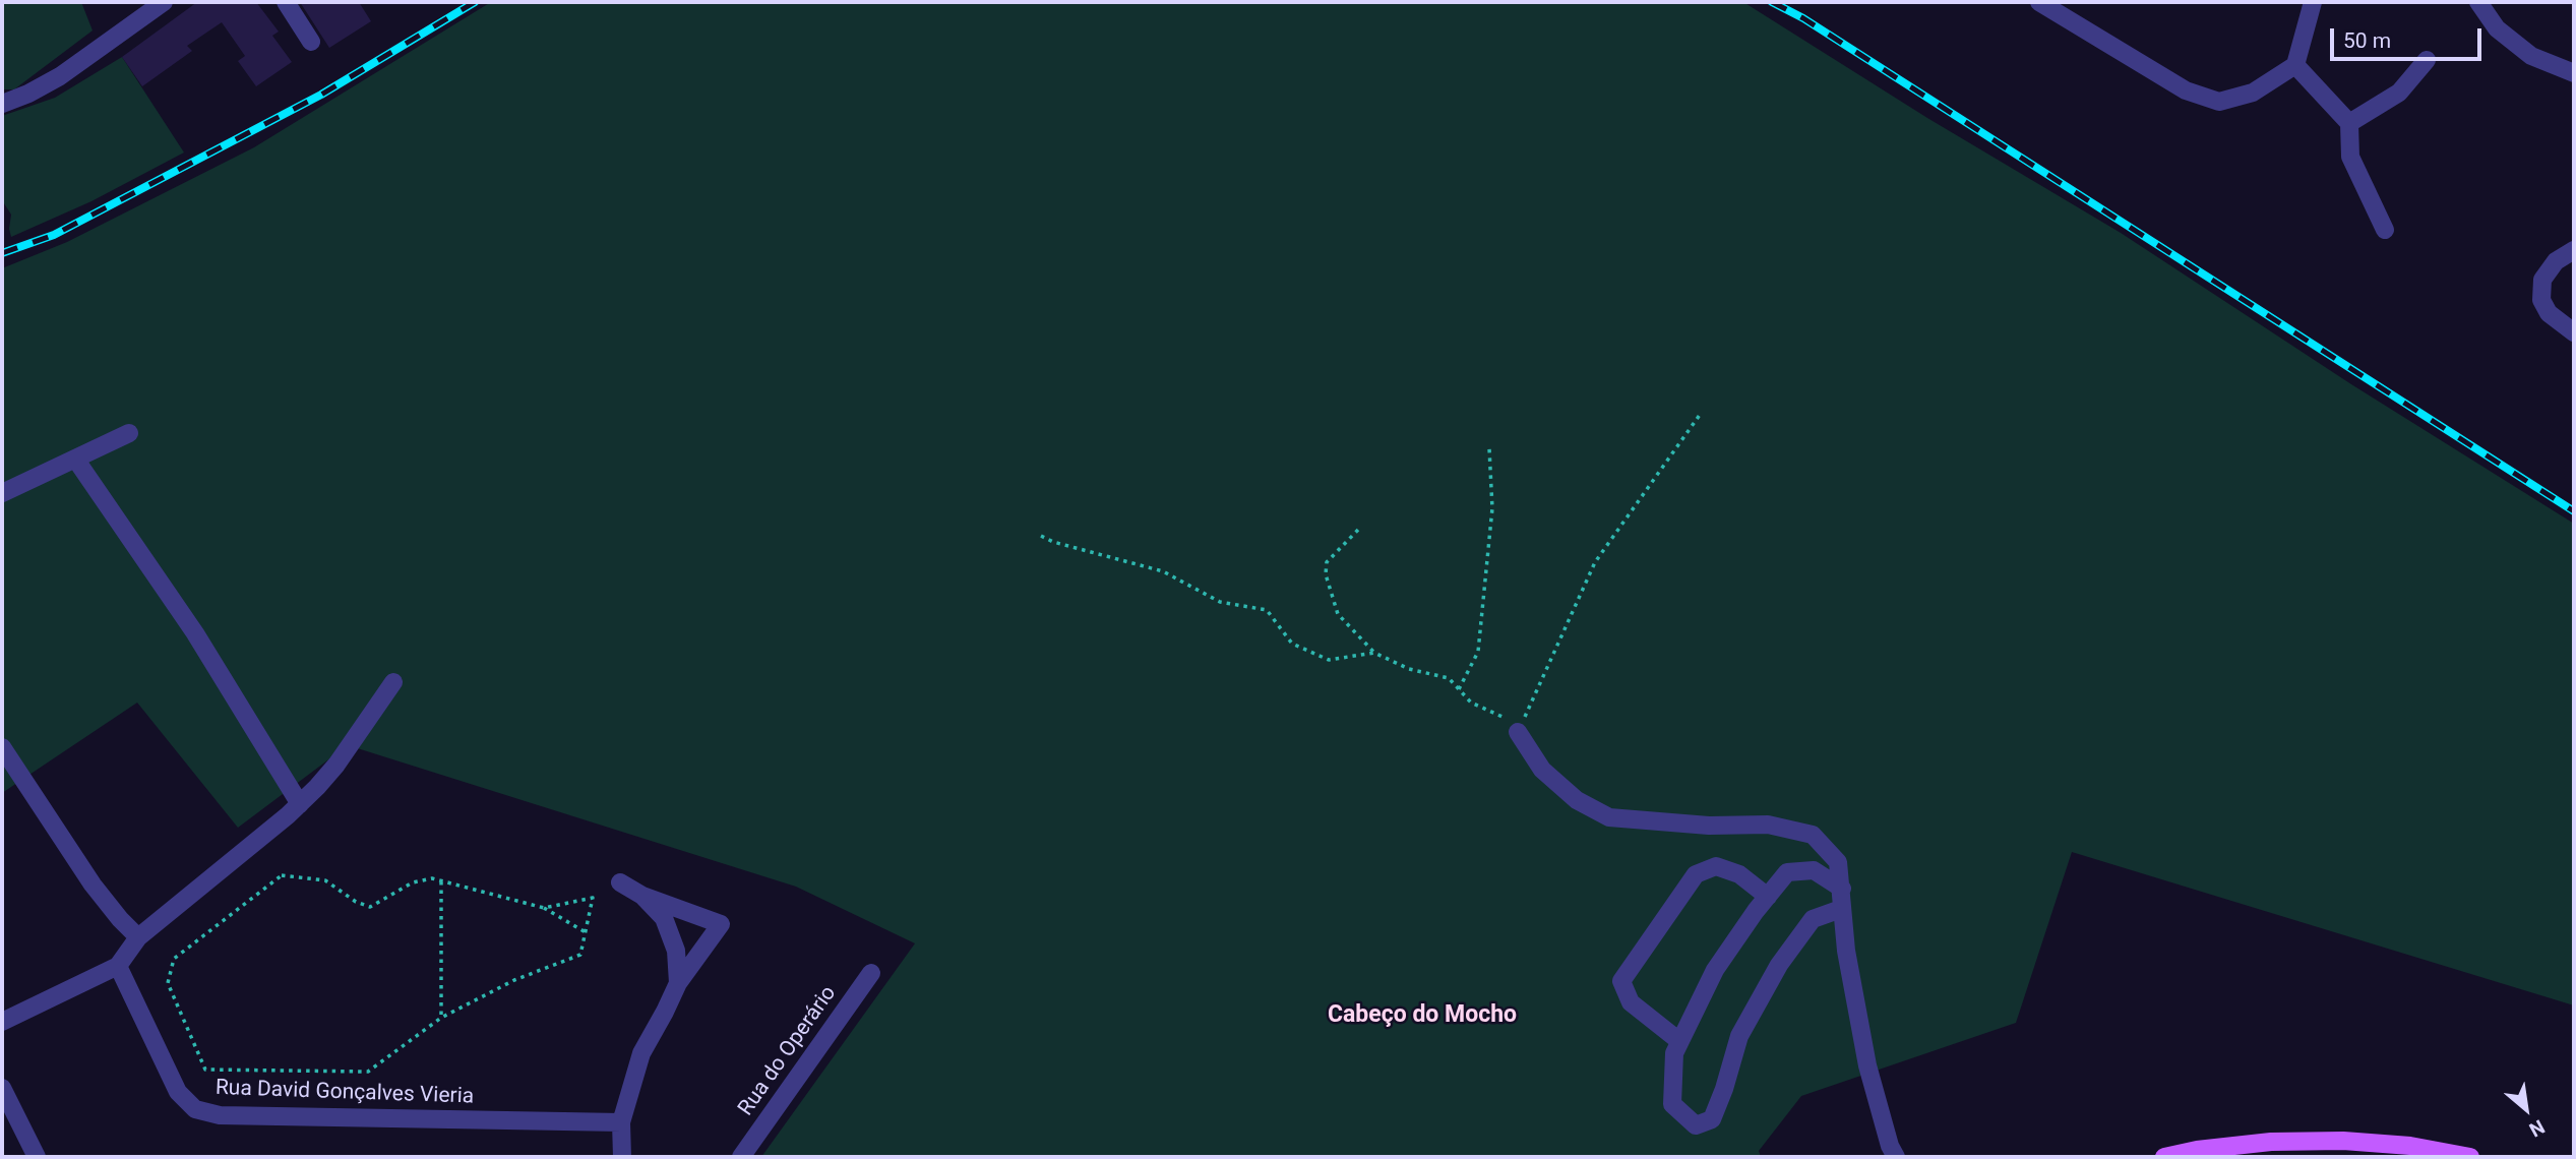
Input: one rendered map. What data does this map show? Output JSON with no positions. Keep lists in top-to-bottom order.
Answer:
{
  "streets": {
    "street": ["Rua do Operário", "Rua David Gonçalves Vieria"]
  },
  "districts": ["Cabeço do Mocho"],
  "scale_bar": "50 m",
  "north": "bottom right"
}
